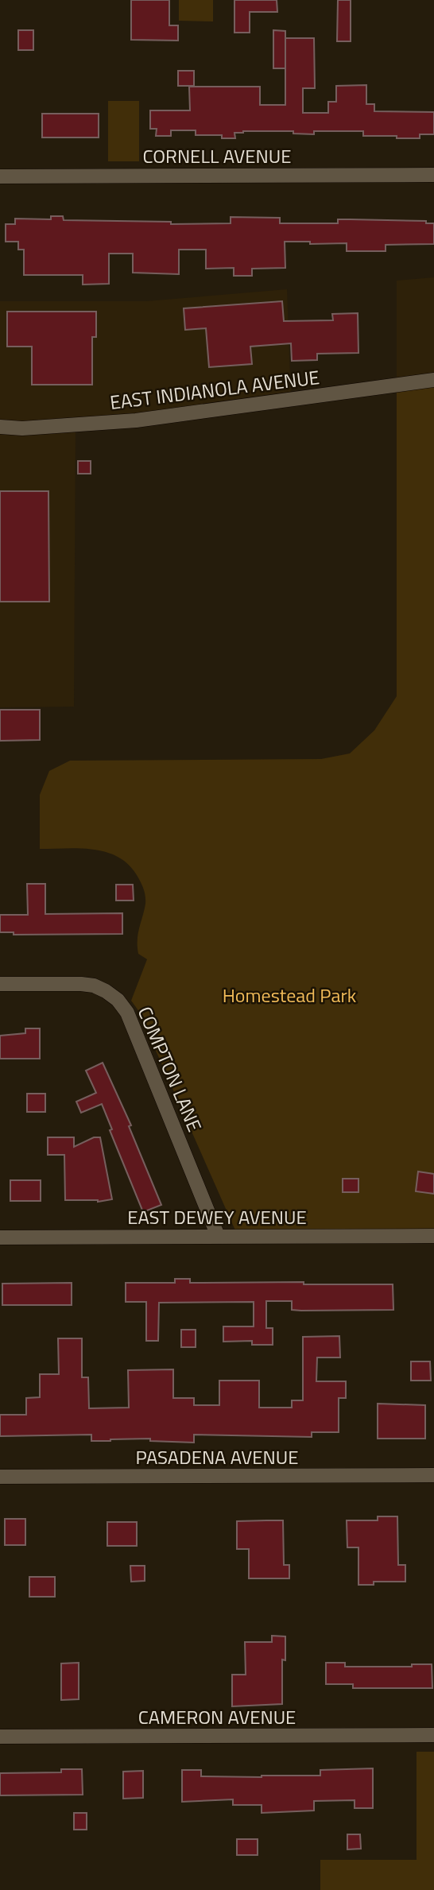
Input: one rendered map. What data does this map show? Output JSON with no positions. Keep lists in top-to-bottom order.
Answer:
{
  "streets": {
    "street": [
      "CORNELL AVENUE",
      "EAST INDIANOLA AVENUE",
      "COMPTON LANE",
      "EAST DEWEY AVENUE",
      "PASADENA AVENUE",
      "CAMERON AVENUE"
    ]
  },
  "crossings": [
    ["COMPTON LANE", "EAST DEWEY AVENUE"]
  ],
  "parks": ["Homestead Park"]
}
